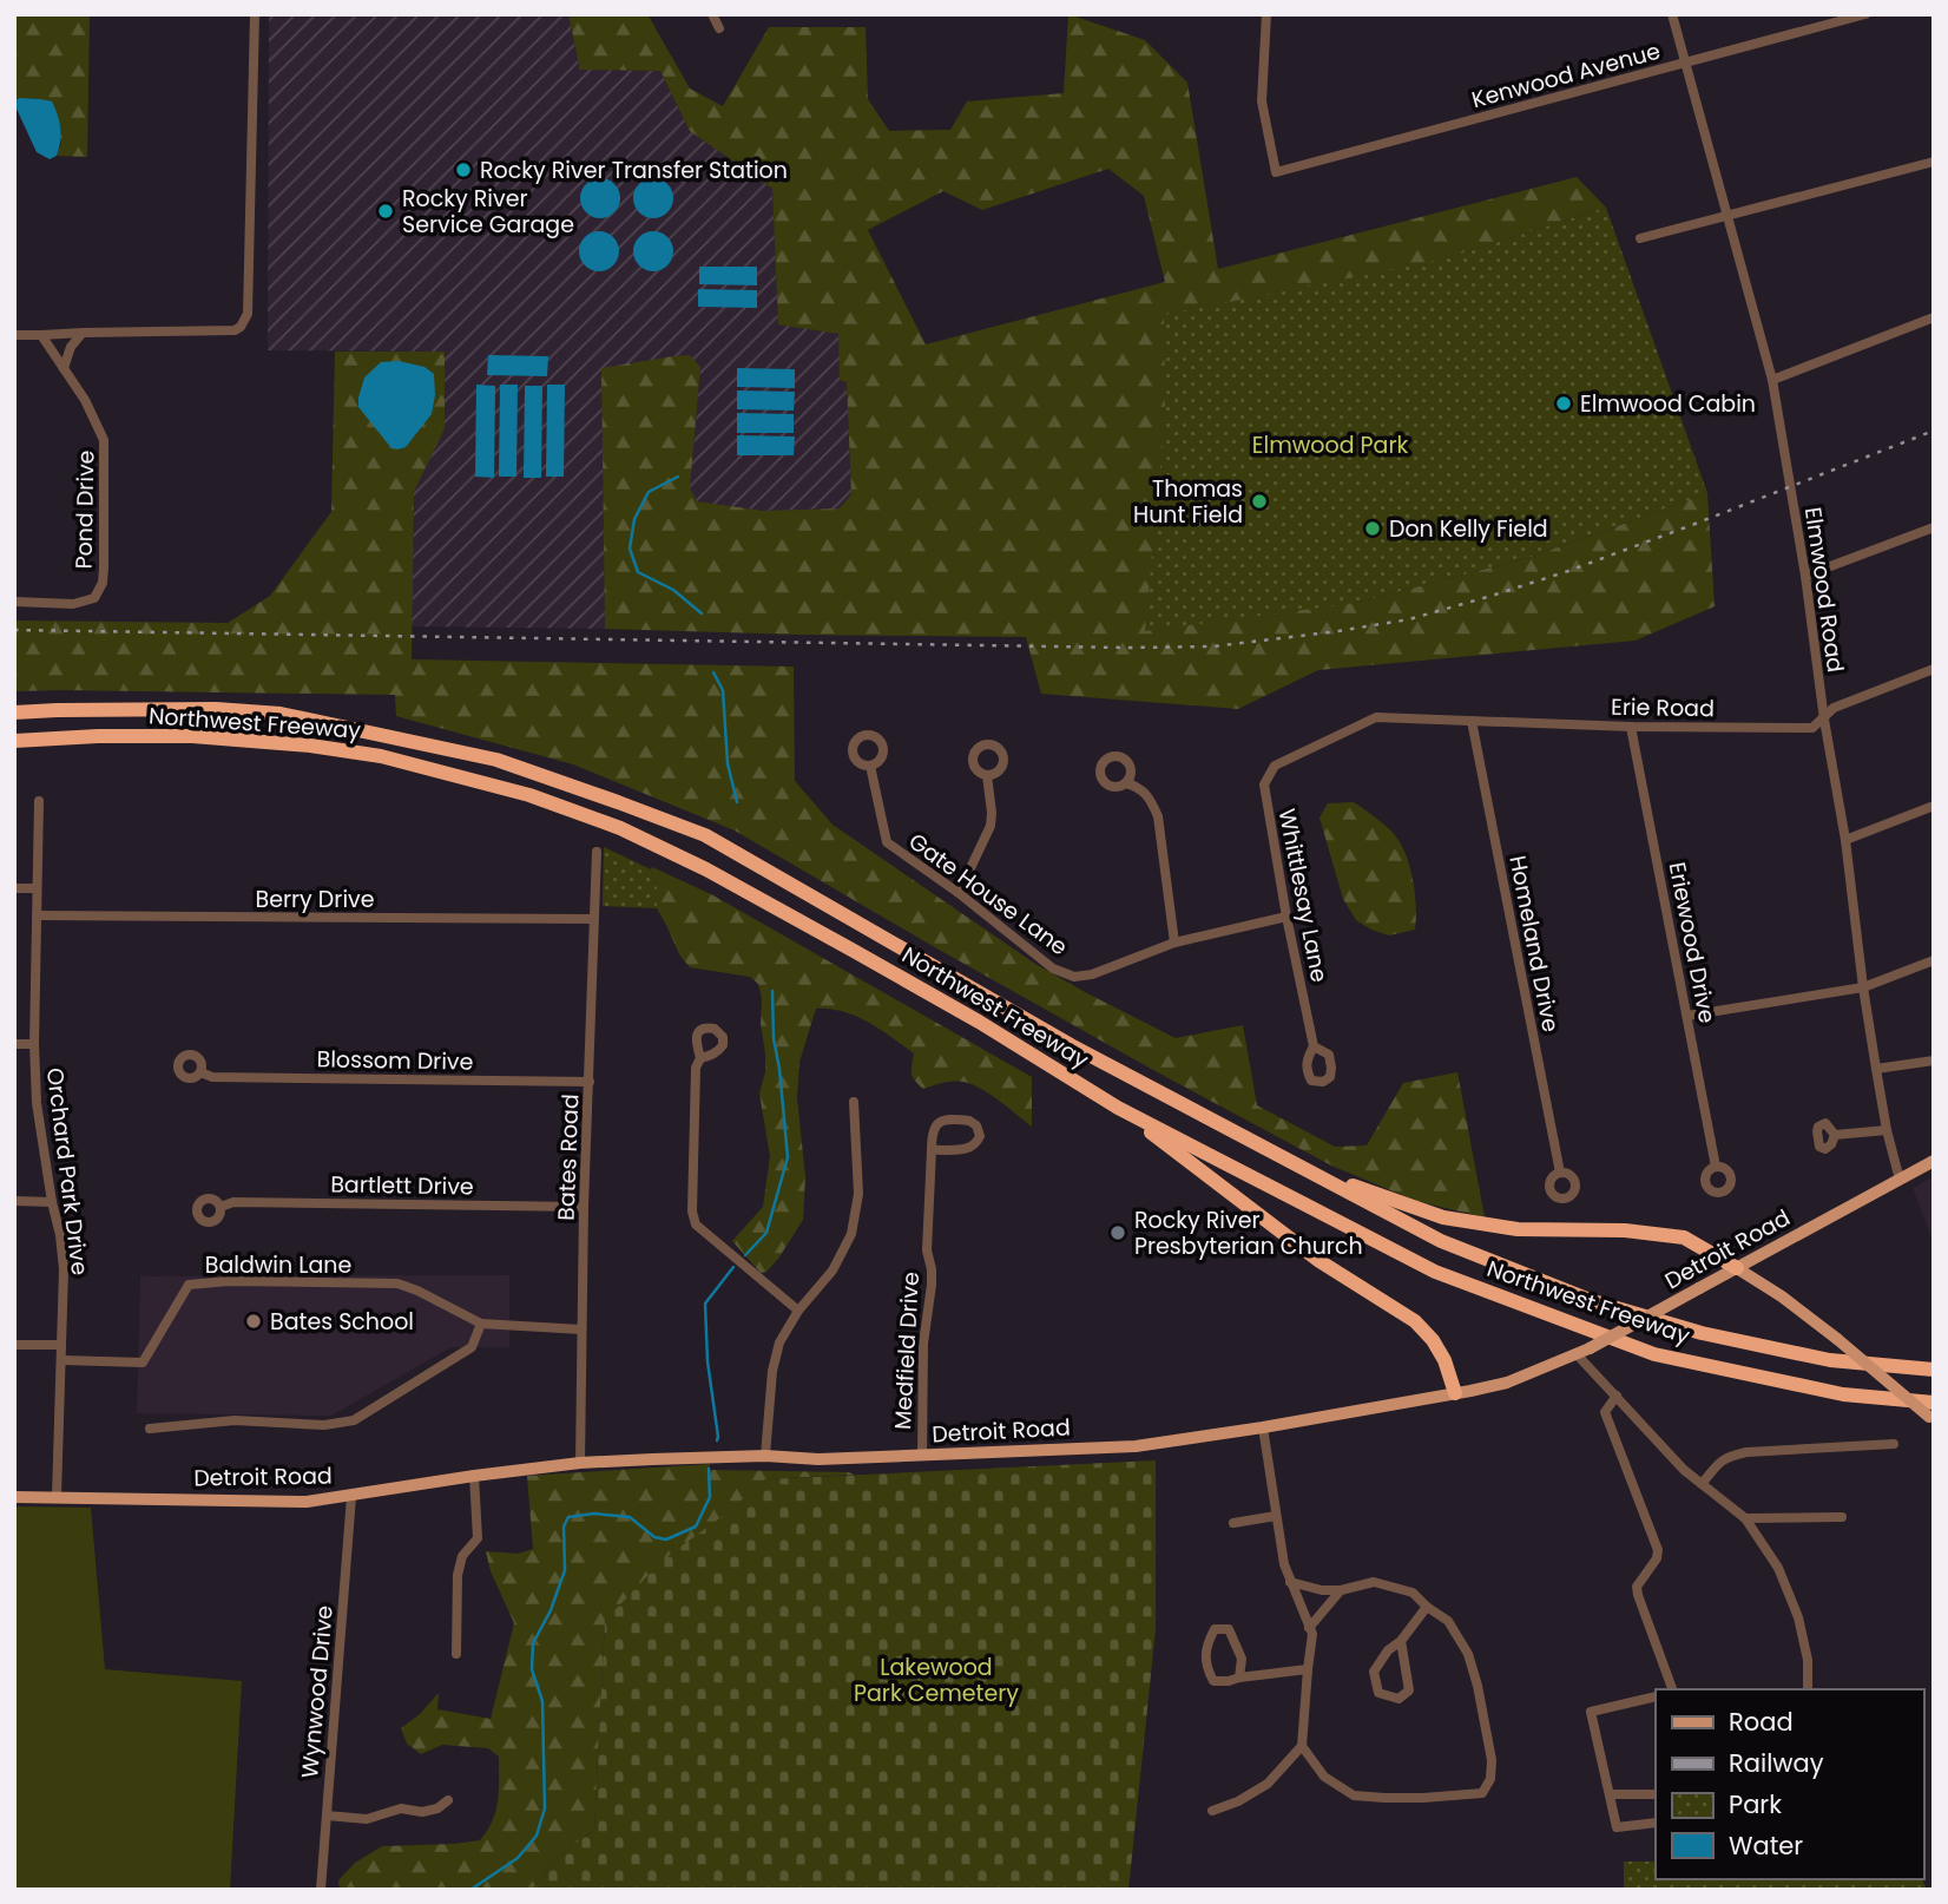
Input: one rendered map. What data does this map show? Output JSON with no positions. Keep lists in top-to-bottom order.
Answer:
{
  "streets": {
    "highway": ["Northwest Freeway"],
    "main road": ["Detroit Road"],
    "street": [
      "Kenwood Avenue",
      "Pond Drive",
      "Elmwood Road",
      "Erie Road",
      "Gate House Lane",
      "Whittlesay Lane",
      "Berry Drive",
      "Eriewood Drive",
      "Homeland Drive",
      "Blossom Drive",
      "Bates Road",
      "Orchard Park Drive",
      "Bartlett Drive",
      "Baldwin Lane",
      "Medfield Drive",
      "Wynwood Drive"
    ]
  },
  "crossings": [
    ["Kenwood Avenue", "Elmwood Road"],
    ["Elmwood Road", "Erie Road"],
    ["Elmwood Road", "Detroit Road"],
    ["Erie Road", "Whittlesay Lane"],
    ["Erie Road", "Eriewood Drive"],
    ["Erie Road", "Homeland Drive"],
    ["Gate House Lane", "Whittlesay Lane"],
    ["Berry Drive", "Bates Road"],
    ["Berry Drive", "Orchard Park Drive"],
    ["Blossom Drive", "Bates Road"],
    ["Bates Road", "Bartlett Drive"],
    ["Bates Road", "Detroit Road"],
    ["Bates Road", "Baldwin Lane"],
    ["Orchard Park Drive", "Detroit Road"],
    ["Orchard Park Drive", "Baldwin Lane"],
    ["Detroit Road", "Medfield Drive"],
    ["Detroit Road", "Wynwood Drive"]
  ],
  "parks": ["Elmwood Park", "Lakewood Park Cemetery"],
  "places": [
    "Rocky River Transfer Station",
    "Rocky River Service Garage",
    "Elmwood Cabin",
    "Thomas Hunt Field",
    "Don Kelly Field",
    "Rocky River Presbyterian Church",
    "Bates School"
  ],
  "legend": [
    "Road",
    "Railway",
    "Park",
    "Water"
  ]
}
